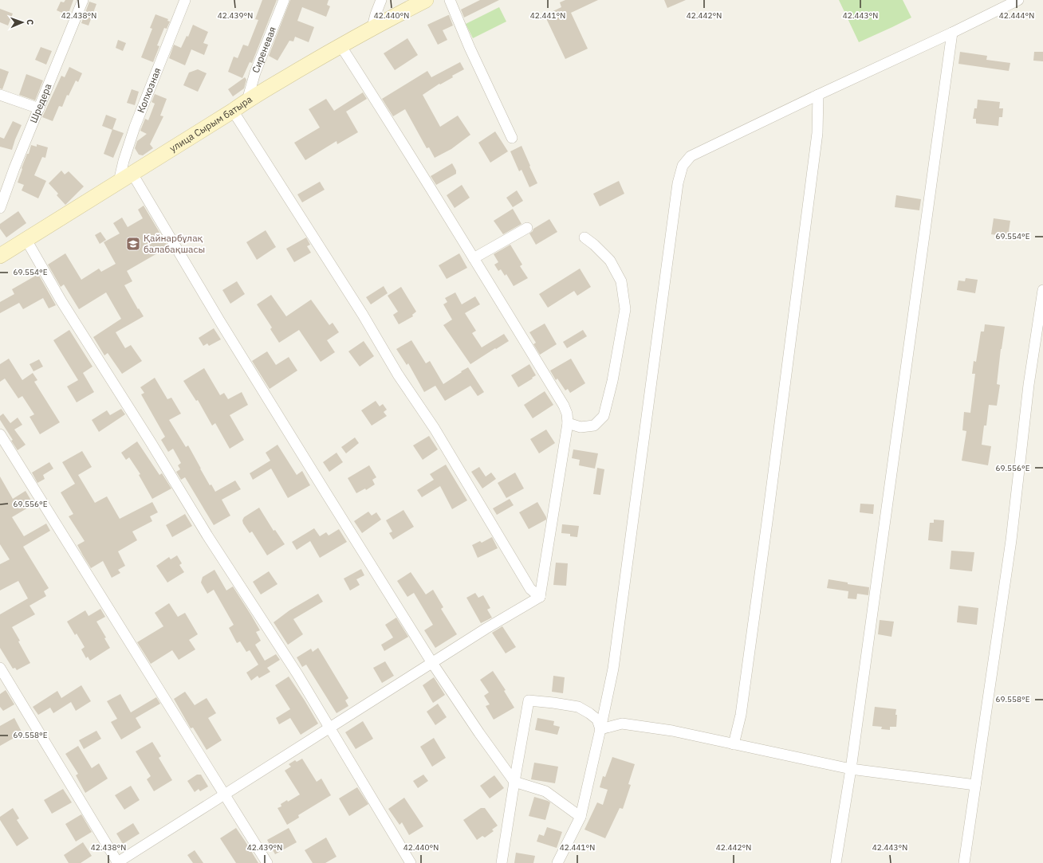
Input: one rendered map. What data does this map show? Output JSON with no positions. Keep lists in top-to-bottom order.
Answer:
{
  "streets": {
    "street": [
      "Сиреневая",
      "Колхозная",
      "Шредера",
      "улица Сырым батыра"
    ]
  },
  "crossings": [
    ["Сиреневая", "улица Сырым батыра"],
    ["Колхозная", "улица Сырым батыра"]
  ],
  "places": {
    "school or university": ["Қайнарбұлақ балабақшасы"]
  },
  "north": "right",
  "coordinates": [
    "42.438°N",
    "42.439°N",
    "42.440°N",
    "42.441°N",
    "42.442°N",
    "42.443°N",
    "42.444°N",
    "69.554°E",
    "69.556°E",
    "69.558°E"
  ]
}
